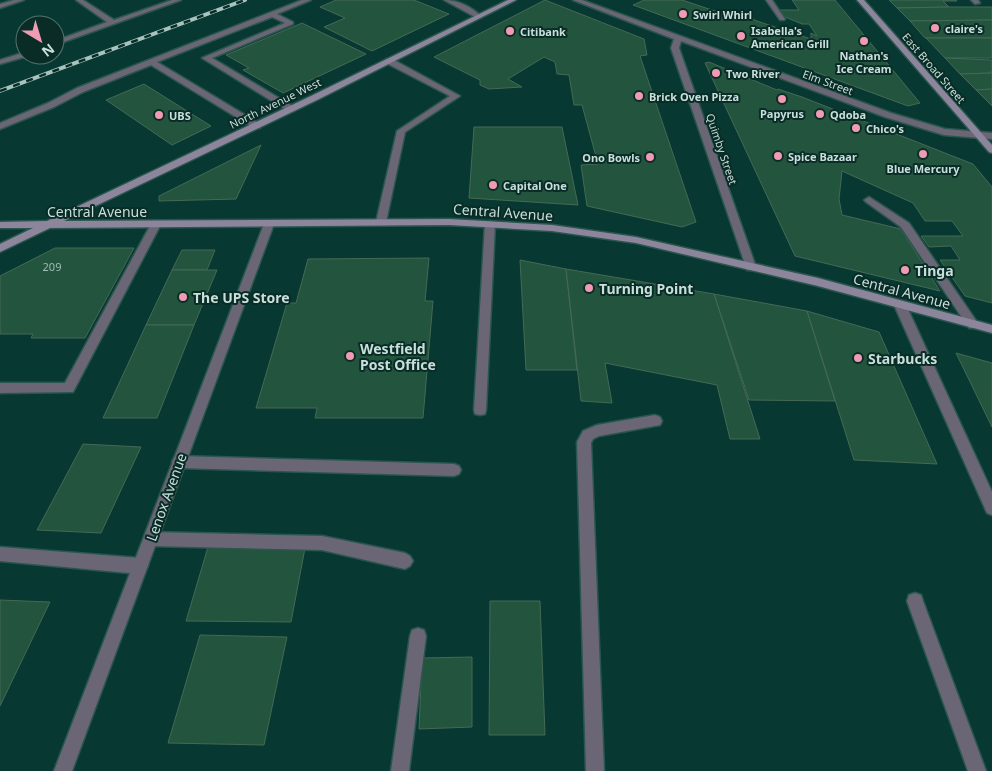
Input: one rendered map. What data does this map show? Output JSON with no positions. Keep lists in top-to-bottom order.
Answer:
{
  "streets": {
    "street": [
      "East Broad Street",
      "Elm Street",
      "North Avenue West",
      "Quimby Street",
      "Central Avenue",
      "Lenox Avenue"
    ]
  },
  "crossings": [
    ["East Broad Street", "Elm Street"],
    ["Elm Street", "Quimby Street"],
    ["North Avenue West", "Central Avenue"],
    ["Quimby Street", "Central Avenue"],
    ["Central Avenue", "Lenox Avenue"]
  ],
  "places": [
    "Swirl Whirl",
    "claire's",
    "Citibank",
    "Isabella's American Grill",
    "Nathan's Ice Cream",
    "Two River",
    "Brick Oven Pizza",
    "Papyrus",
    "Qdoba",
    "UBS",
    "Chico's",
    "Blue Mercury",
    "Spice Bazaar",
    "Ono Bowls",
    "Capital One",
    "Tinga",
    "Turning Point",
    "The UPS Store",
    "Westfield Post Office",
    "Starbucks"
  ],
  "house_numbers": ["209"],
  "north": "bottom right"
}
